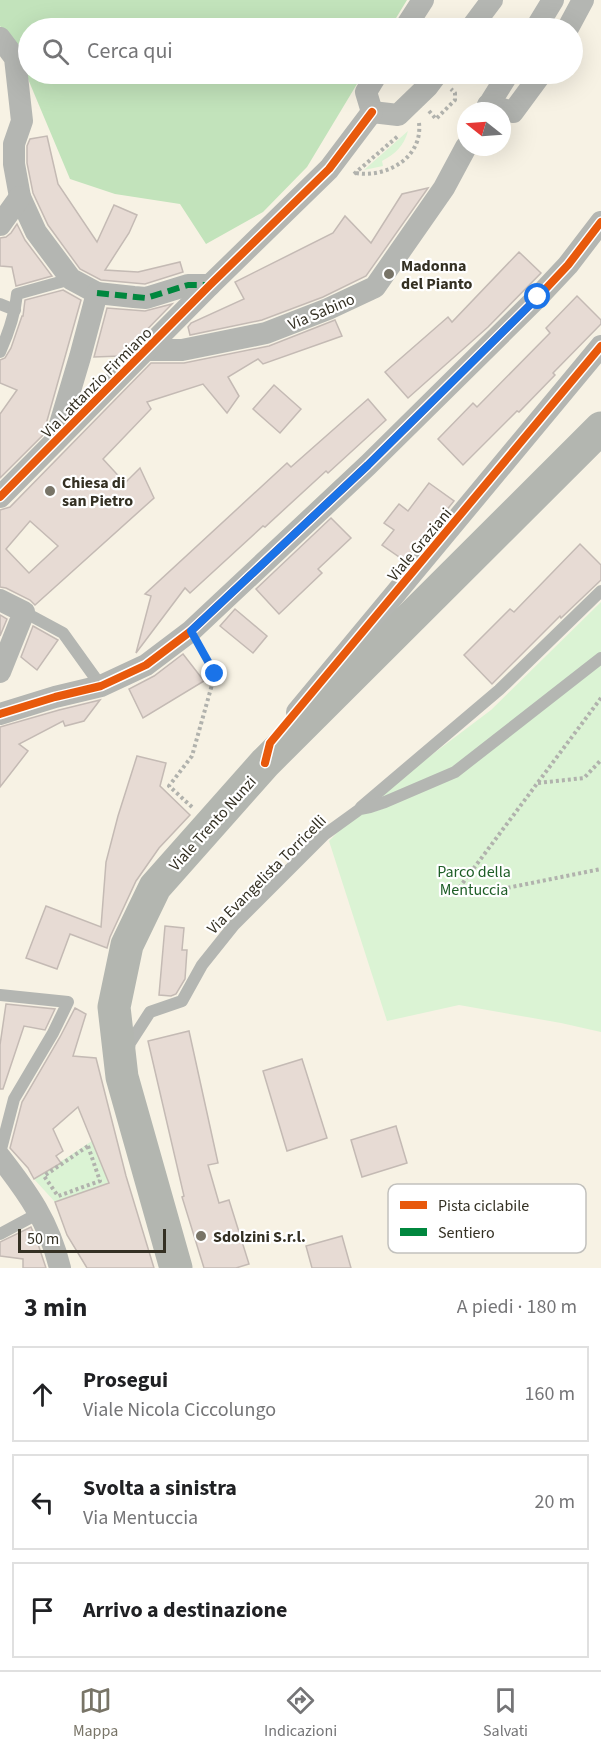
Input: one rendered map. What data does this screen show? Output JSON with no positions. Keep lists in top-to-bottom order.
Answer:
{
  "streets": {
    "main road": ["Viale Trento Nunzi"],
    "street": ["Via Sabino", "Via Lattanzio Firmiano", "Viale Graziani"],
    "lane": ["Via Evangelista Torricelli"]
  },
  "crossings": [
    ["Via Sabino", "Via Lattanzio Firmiano"],
    ["Viale Graziani", "Viale Trento Nunzi"],
    ["Viale Trento Nunzi", "Via Evangelista Torricelli"]
  ],
  "parks": ["Parco della Mentuccia"],
  "places": ["Madonna del Pianto", "Chiesa di san Pietro", "Sdolzini S.r.l."],
  "legend": ["Pista ciclabile", "Sentiero"],
  "scale_bar": "50 m",
  "north": "left",
  "page": {
    "search": "Cerca qui",
    "scale": "50 m",
    "heading": ["3 min", "A piedi · 180 m"],
    "list": [
      ["Prosegui", "Viale Nicola Ciccolungo", "160 m"],
      ["Svolta a sinistra", "Via Mentuccia", "20 m"],
      "Arrivo a destinazione"
    ],
    "nav": ["Mappa", "Indicazioni", "Salvati"]
  }
}
